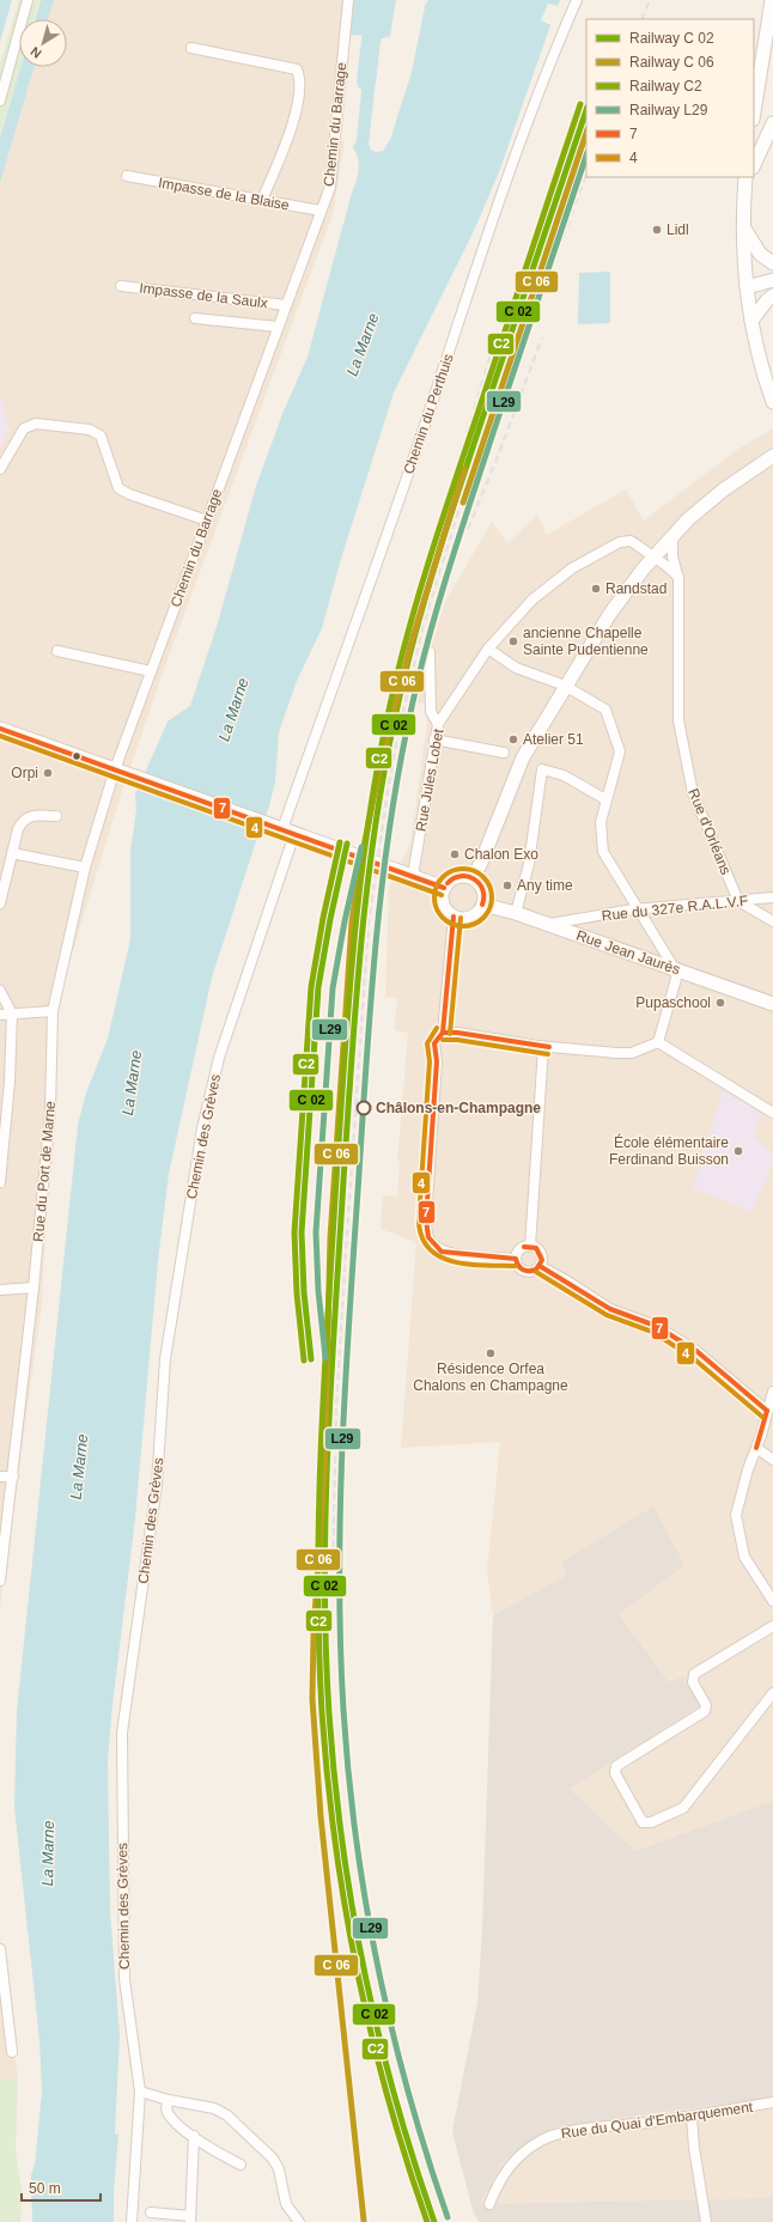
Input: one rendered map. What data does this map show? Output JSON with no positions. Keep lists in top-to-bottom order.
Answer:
{
  "streets": {
    "main road": ["Rue Jean Jaurès"],
    "street": [
      "Chemin du Barrage",
      "Impasse de la Blaise",
      "Impasse de la Saulx",
      "Chemin du Perthuis",
      "Rue Jules Lobet",
      "Rue d'Orléans",
      "Rue du 327e R.A.L.V.F",
      "Chemin des Grèves",
      "Rue du Port de Marne",
      "Rue du Quai d'Embarquement"
    ]
  },
  "crossings": [
    ["Chemin du Barrage", "Impasse de la Blaise"],
    ["Chemin du Barrage", "Impasse de la Saulx"],
    ["Chemin du Barrage", "Rue du Port de Marne"],
    ["Chemin du Perthuis", "Chemin des Grèves"],
    ["Rue d'Orléans", "Rue du 327e R.A.L.V.F"],
    ["Rue du 327e R.A.L.V.F", "Rue Jean Jaurès"]
  ],
  "water": ["La Marne"],
  "places": [
    "Lidl",
    "Randstad",
    "ancienne Chapelle Sainte Pudentienne",
    "Atelier 51",
    "Orpi",
    "Chalon Exo",
    "Any time",
    "Pupaschool",
    "Châlons-en-Champagne",
    "École élémentaire Ferdinand Buisson",
    "Résidence Orfea Chalons en Champagne"
  ],
  "lines": [
    "rail line C2",
    "rail line L29",
    "transit line 7",
    "transit line 4"
  ],
  "legend": [
    "Railway C 02",
    "Railway C 06",
    "Railway C2",
    "Railway L29",
    "7",
    "4"
  ],
  "scale_bar": "50 m",
  "north": "bottom left"
}
